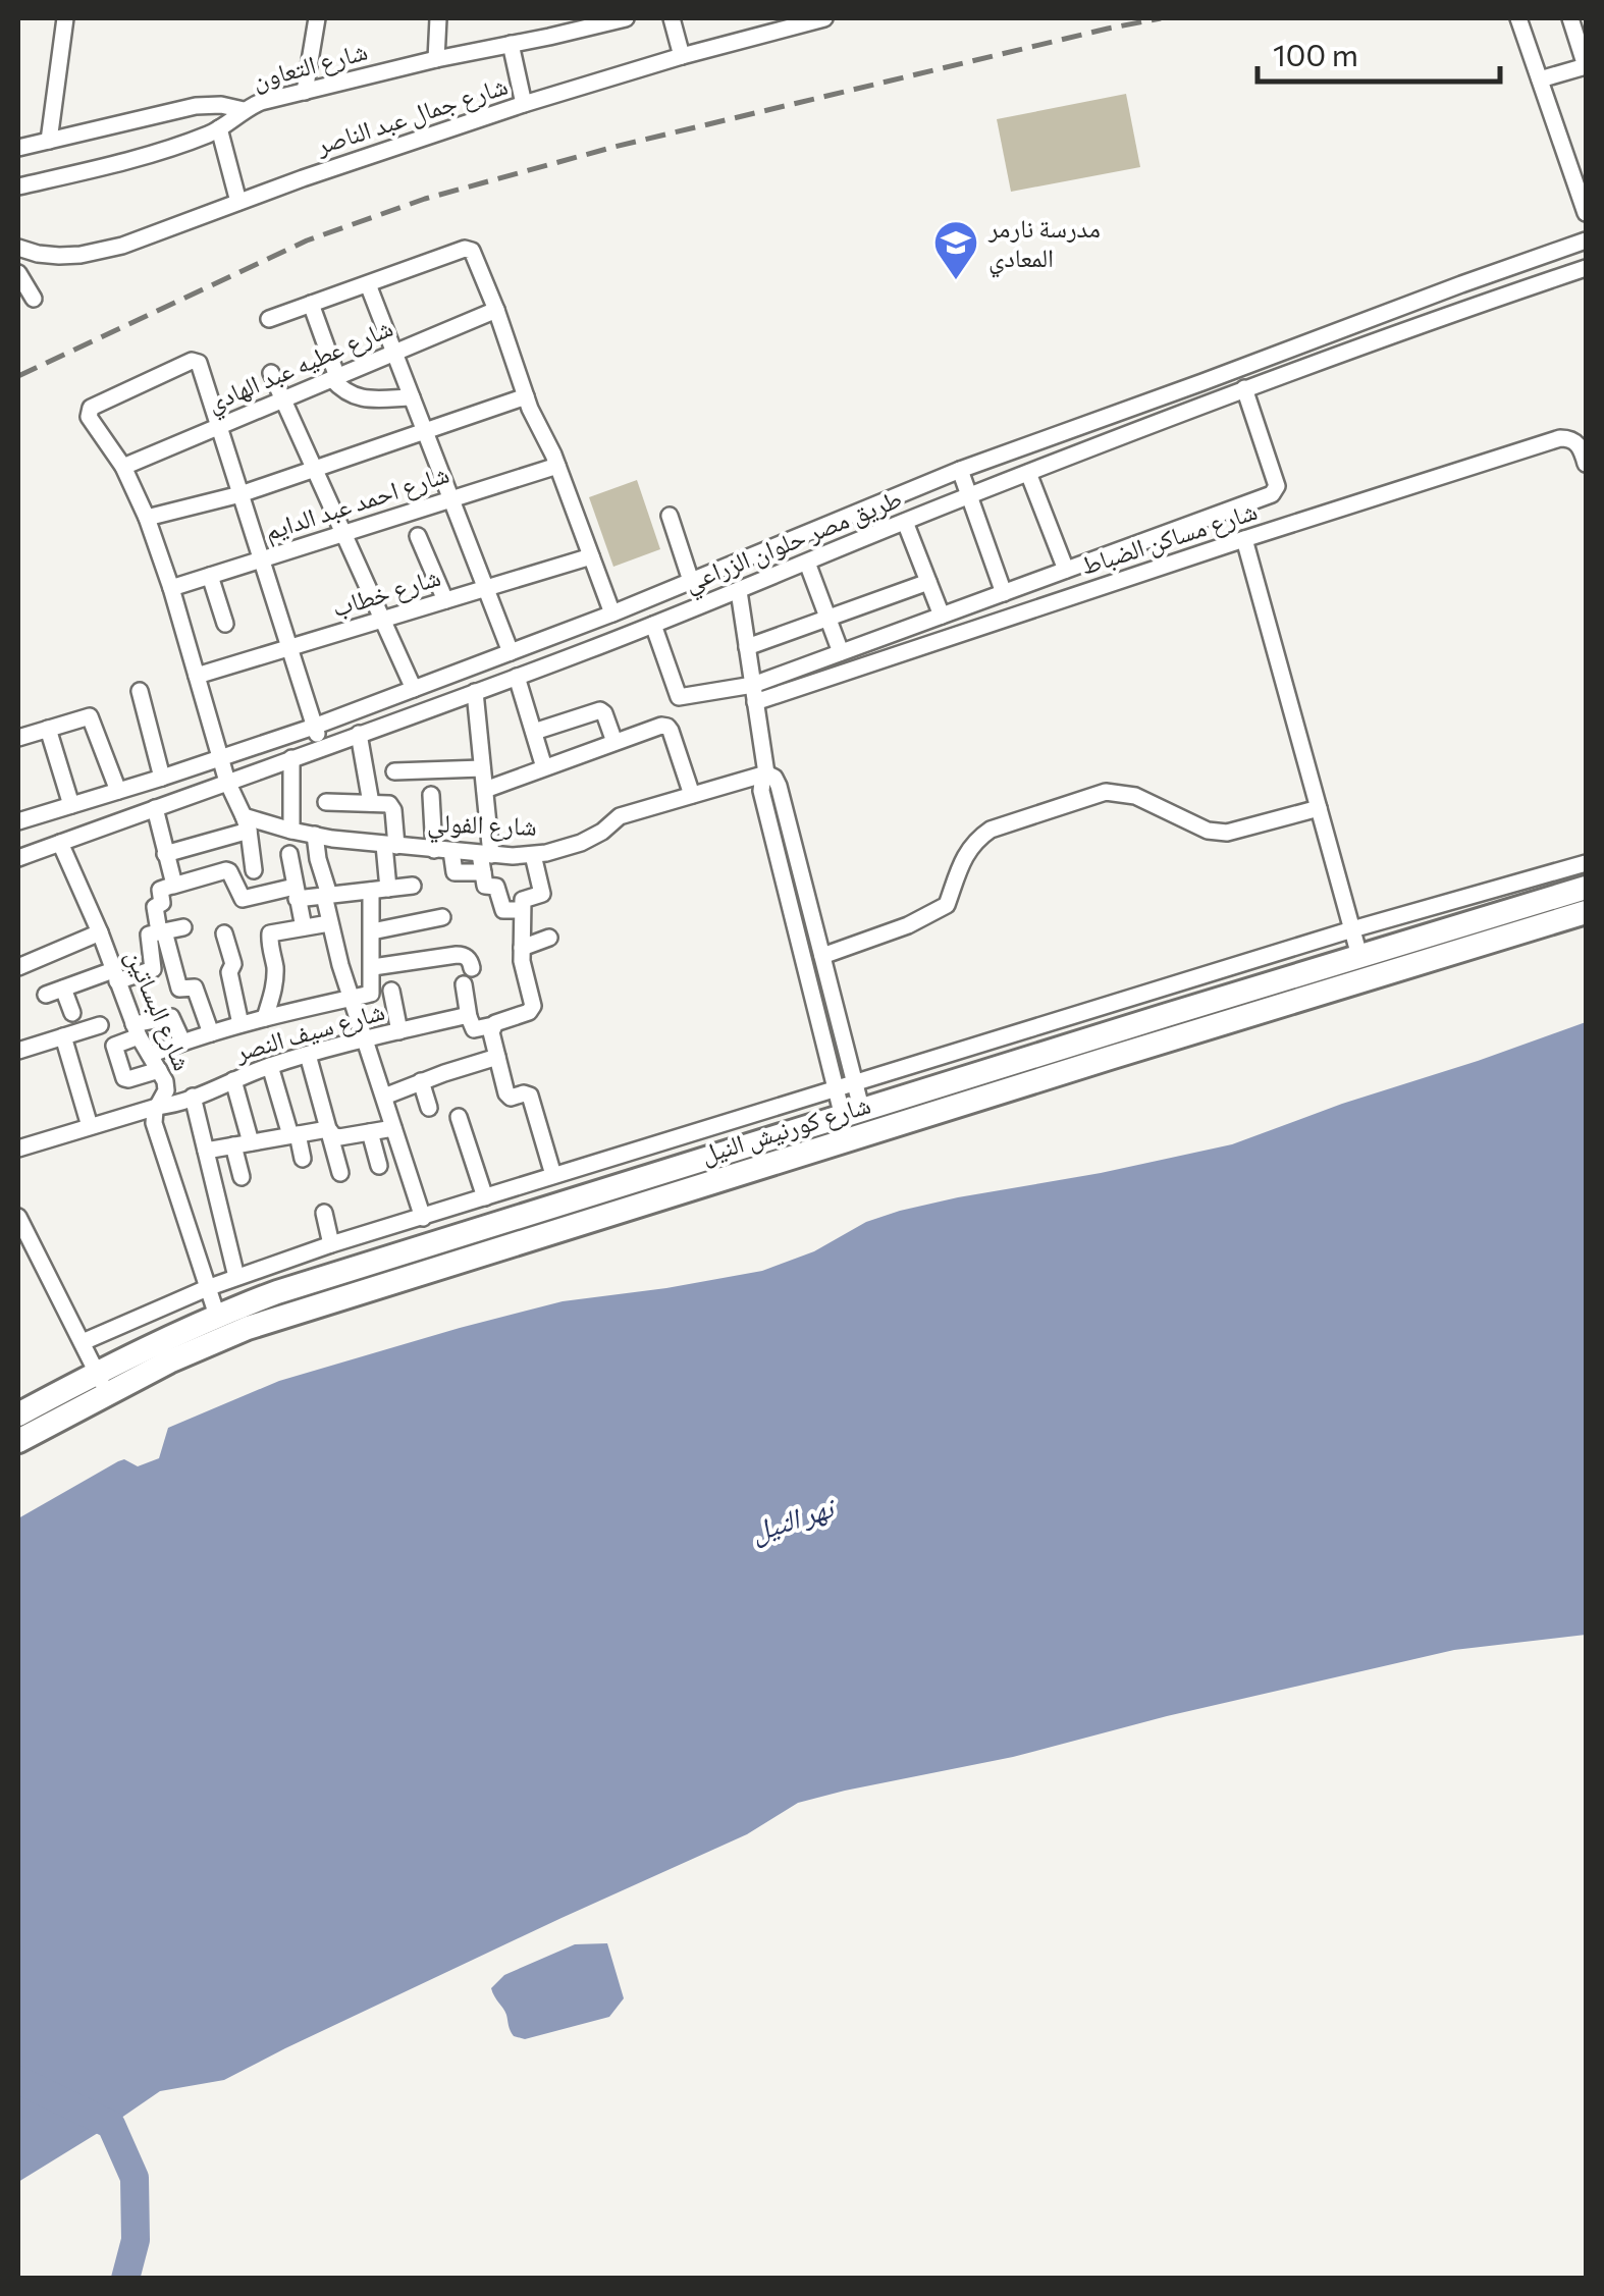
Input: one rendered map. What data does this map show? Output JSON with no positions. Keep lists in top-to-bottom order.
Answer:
{
  "streets": {
    "highway": ["شارع كورنيش النيل"],
    "street": [
      "شارع التعاون",
      "شارع جمال عبد الناصر",
      "شارع عطيه عبد الهادي",
      "شارع احمد عبد الدايم",
      "شارع مساكن الضباط",
      "طريق مصر حلوان الزراعي",
      "شارع خطاب",
      "شارع الفولي",
      "شارع البساتين",
      "شارع سيف النصر"
    ]
  },
  "crossings": [
    ["طريق مصر حلوان الزراعي", "شارع البساتين"],
    ["شارع البساتين", "شارع سيف النصر"],
    ["شارع البساتين", "شارع كورنيش النيل"]
  ],
  "water": ["نهر النيل"],
  "places": {
    "school or university": ["مدرسة نارمر المعادي"]
  },
  "scale_bar": "100 m"
}
